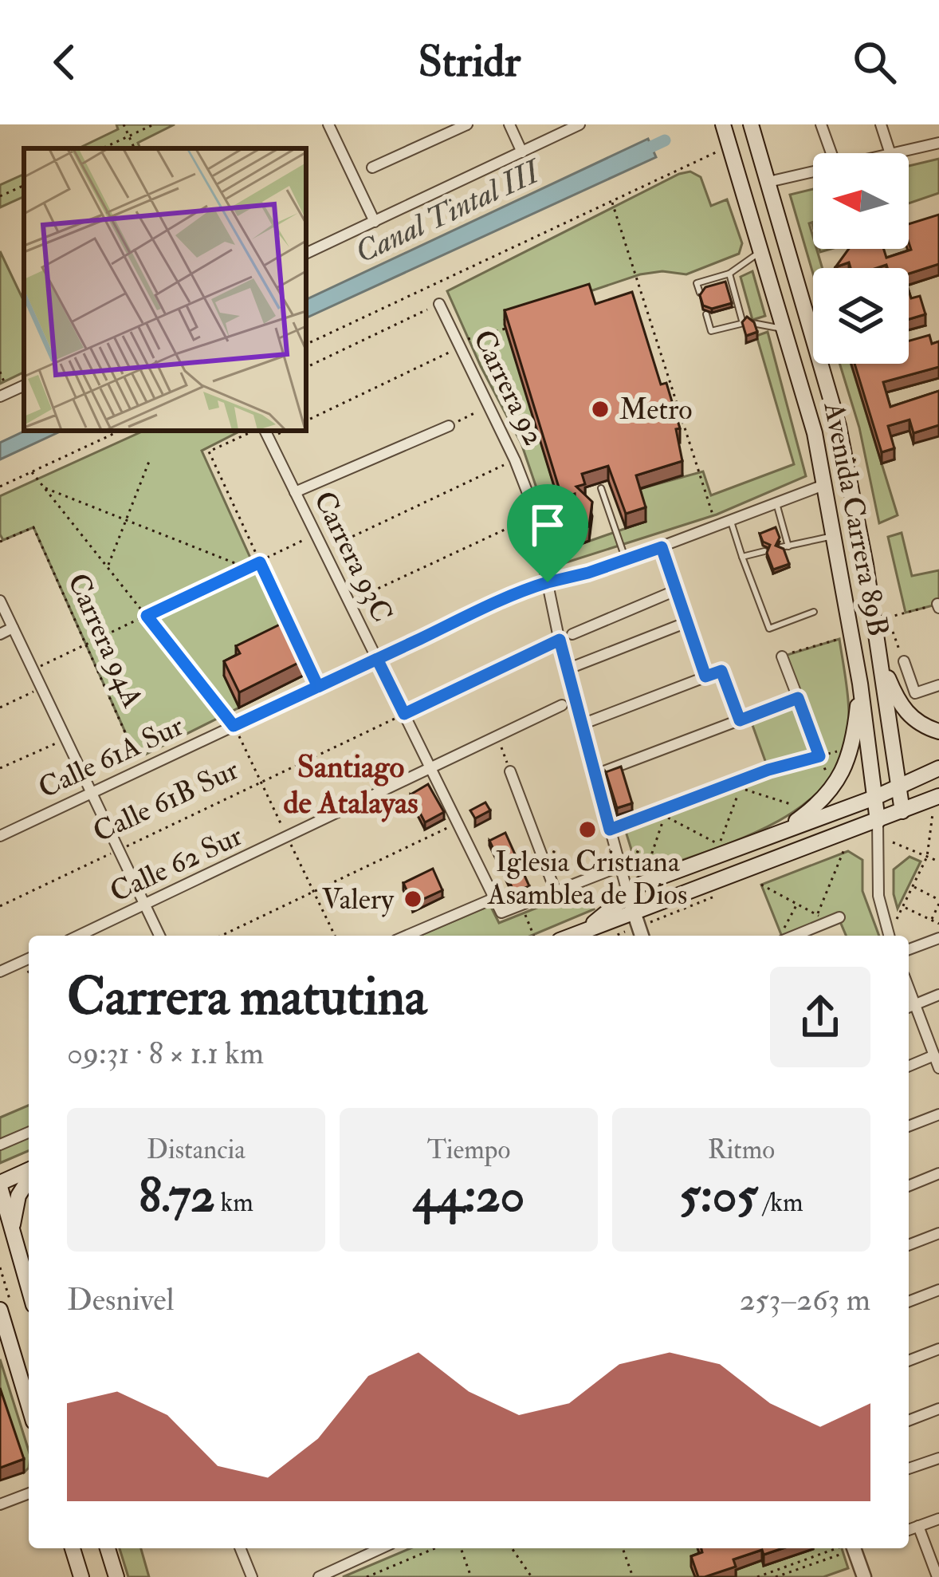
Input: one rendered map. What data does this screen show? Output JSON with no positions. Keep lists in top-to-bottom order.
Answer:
{
  "streets": {
    "main road": ["Avenida Carrera 89B"],
    "street": [
      "Carrera 92",
      "Carrera 93C",
      "Calle 61A Sur",
      "Calle 62 Sur"
    ],
    "path": ["Carrera 94A", "Calle 61B Sur"]
  },
  "crossings": [
    ["Carrera 92", "Calle 61A Sur"],
    ["Carrera 92", "Calle 61B Sur"],
    ["Avenida Carrera 89B", "Calle 61A Sur"],
    ["Carrera 93C", "Calle 61A Sur"],
    ["Carrera 93C", "Calle 61B Sur"],
    ["Carrera 93C", "Calle 62 Sur"],
    ["Carrera 94A", "Calle 61A Sur"]
  ],
  "districts": ["Santiago de Atalayas"],
  "water": ["Canal Tintal III"],
  "places": ["Metro", "Iglesia Cristiana Asamblea de Dios", "Valery"],
  "north": "left",
  "page": {
    "header": "Stridr",
    "heading": ["Carrera matutina", "09:31 · 8 × 1.1 km"],
    "stats": [
      ["Distancia", "8.72 km"],
      ["Tiempo", "44:20"],
      ["Ritmo", "5:05 /km"]
    ],
    "chart": ["Desnivel", "253–263 m"]
  }
}
